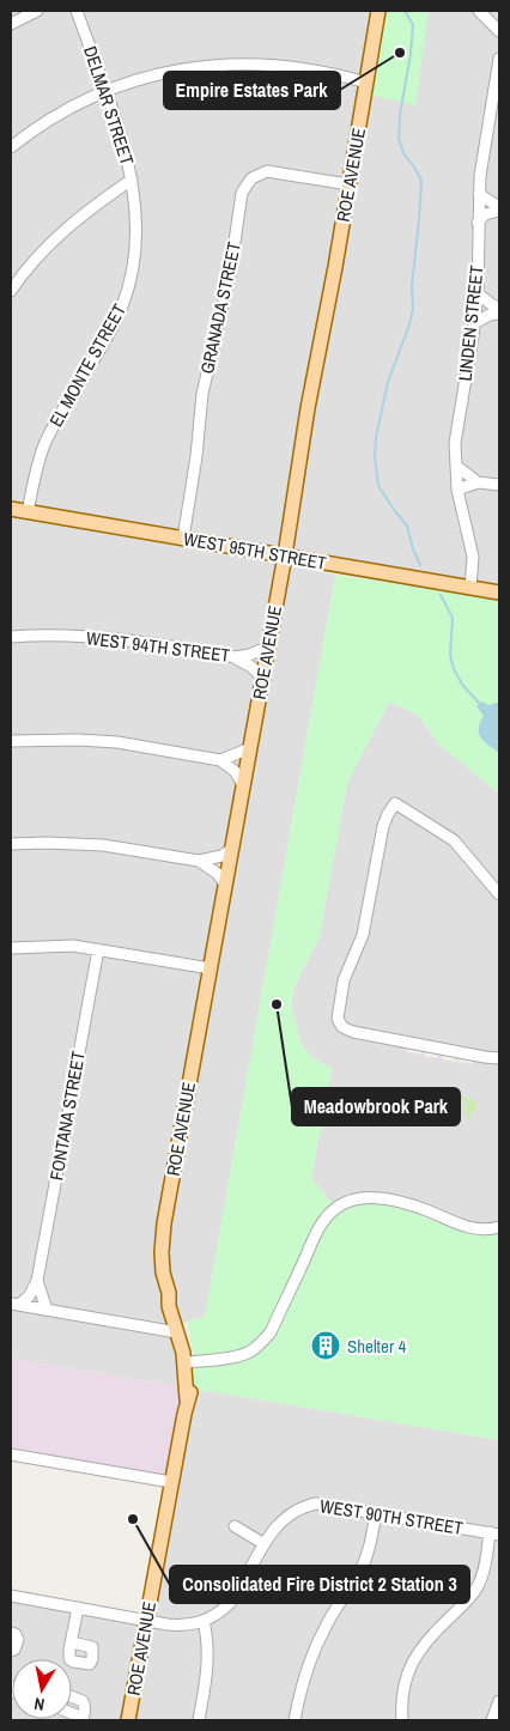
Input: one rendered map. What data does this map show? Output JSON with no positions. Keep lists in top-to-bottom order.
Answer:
{
  "streets": {
    "main road": ["ROE AVENUE", "WEST 95TH STREET"],
    "street": [
      "DELMAR STREET",
      "GRANADA STREET",
      "LINDEN STREET",
      "EL MONTE STREET",
      "WEST 94TH STREET",
      "FONTANA STREET",
      "WEST 90TH STREET"
    ]
  },
  "crossings": [
    ["DELMAR STREET", "EL MONTE STREET"],
    ["ROE AVENUE", "GRANADA STREET"],
    ["ROE AVENUE", "WEST 95TH STREET"],
    ["ROE AVENUE", "WEST 94TH STREET"],
    ["ROE AVENUE", "WEST 90TH STREET"],
    ["GRANADA STREET", "WEST 95TH STREET"],
    ["LINDEN STREET", "WEST 95TH STREET"],
    ["EL MONTE STREET", "WEST 95TH STREET"]
  ],
  "places": {
    "other": ["Empire Estates Park", "Meadowbrook Park", "Consolidated Fire District 2 Station 3"],
    "building": ["Shelter 4"]
  },
  "north": "bottom"
}
